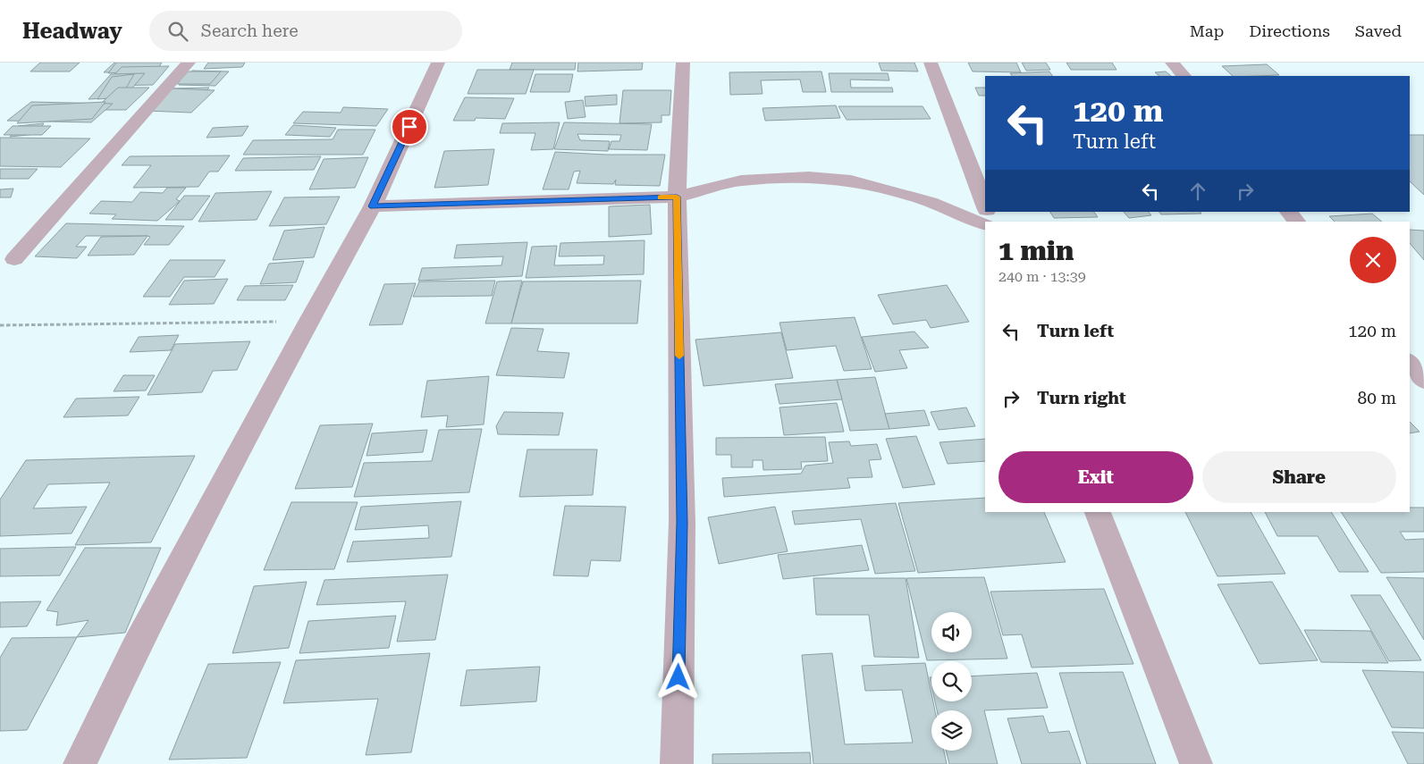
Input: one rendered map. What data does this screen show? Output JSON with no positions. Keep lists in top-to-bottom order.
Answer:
{
  "page": {
    "header": "Headway",
    "search": "Search here",
    "nav": ["Map", "Directions", "Saved"],
    "turn": ["120 m", "Turn left"],
    "heading": ["1 min", "240 m · 13:39"],
    "list": [
      {
        "name": "Turn left",
        "value": "120 m"
      },
      {
        "name": "Turn right",
        "value": "80 m"
      }
    ],
    "buttons": ["Exit", "Share"]
  }
}
